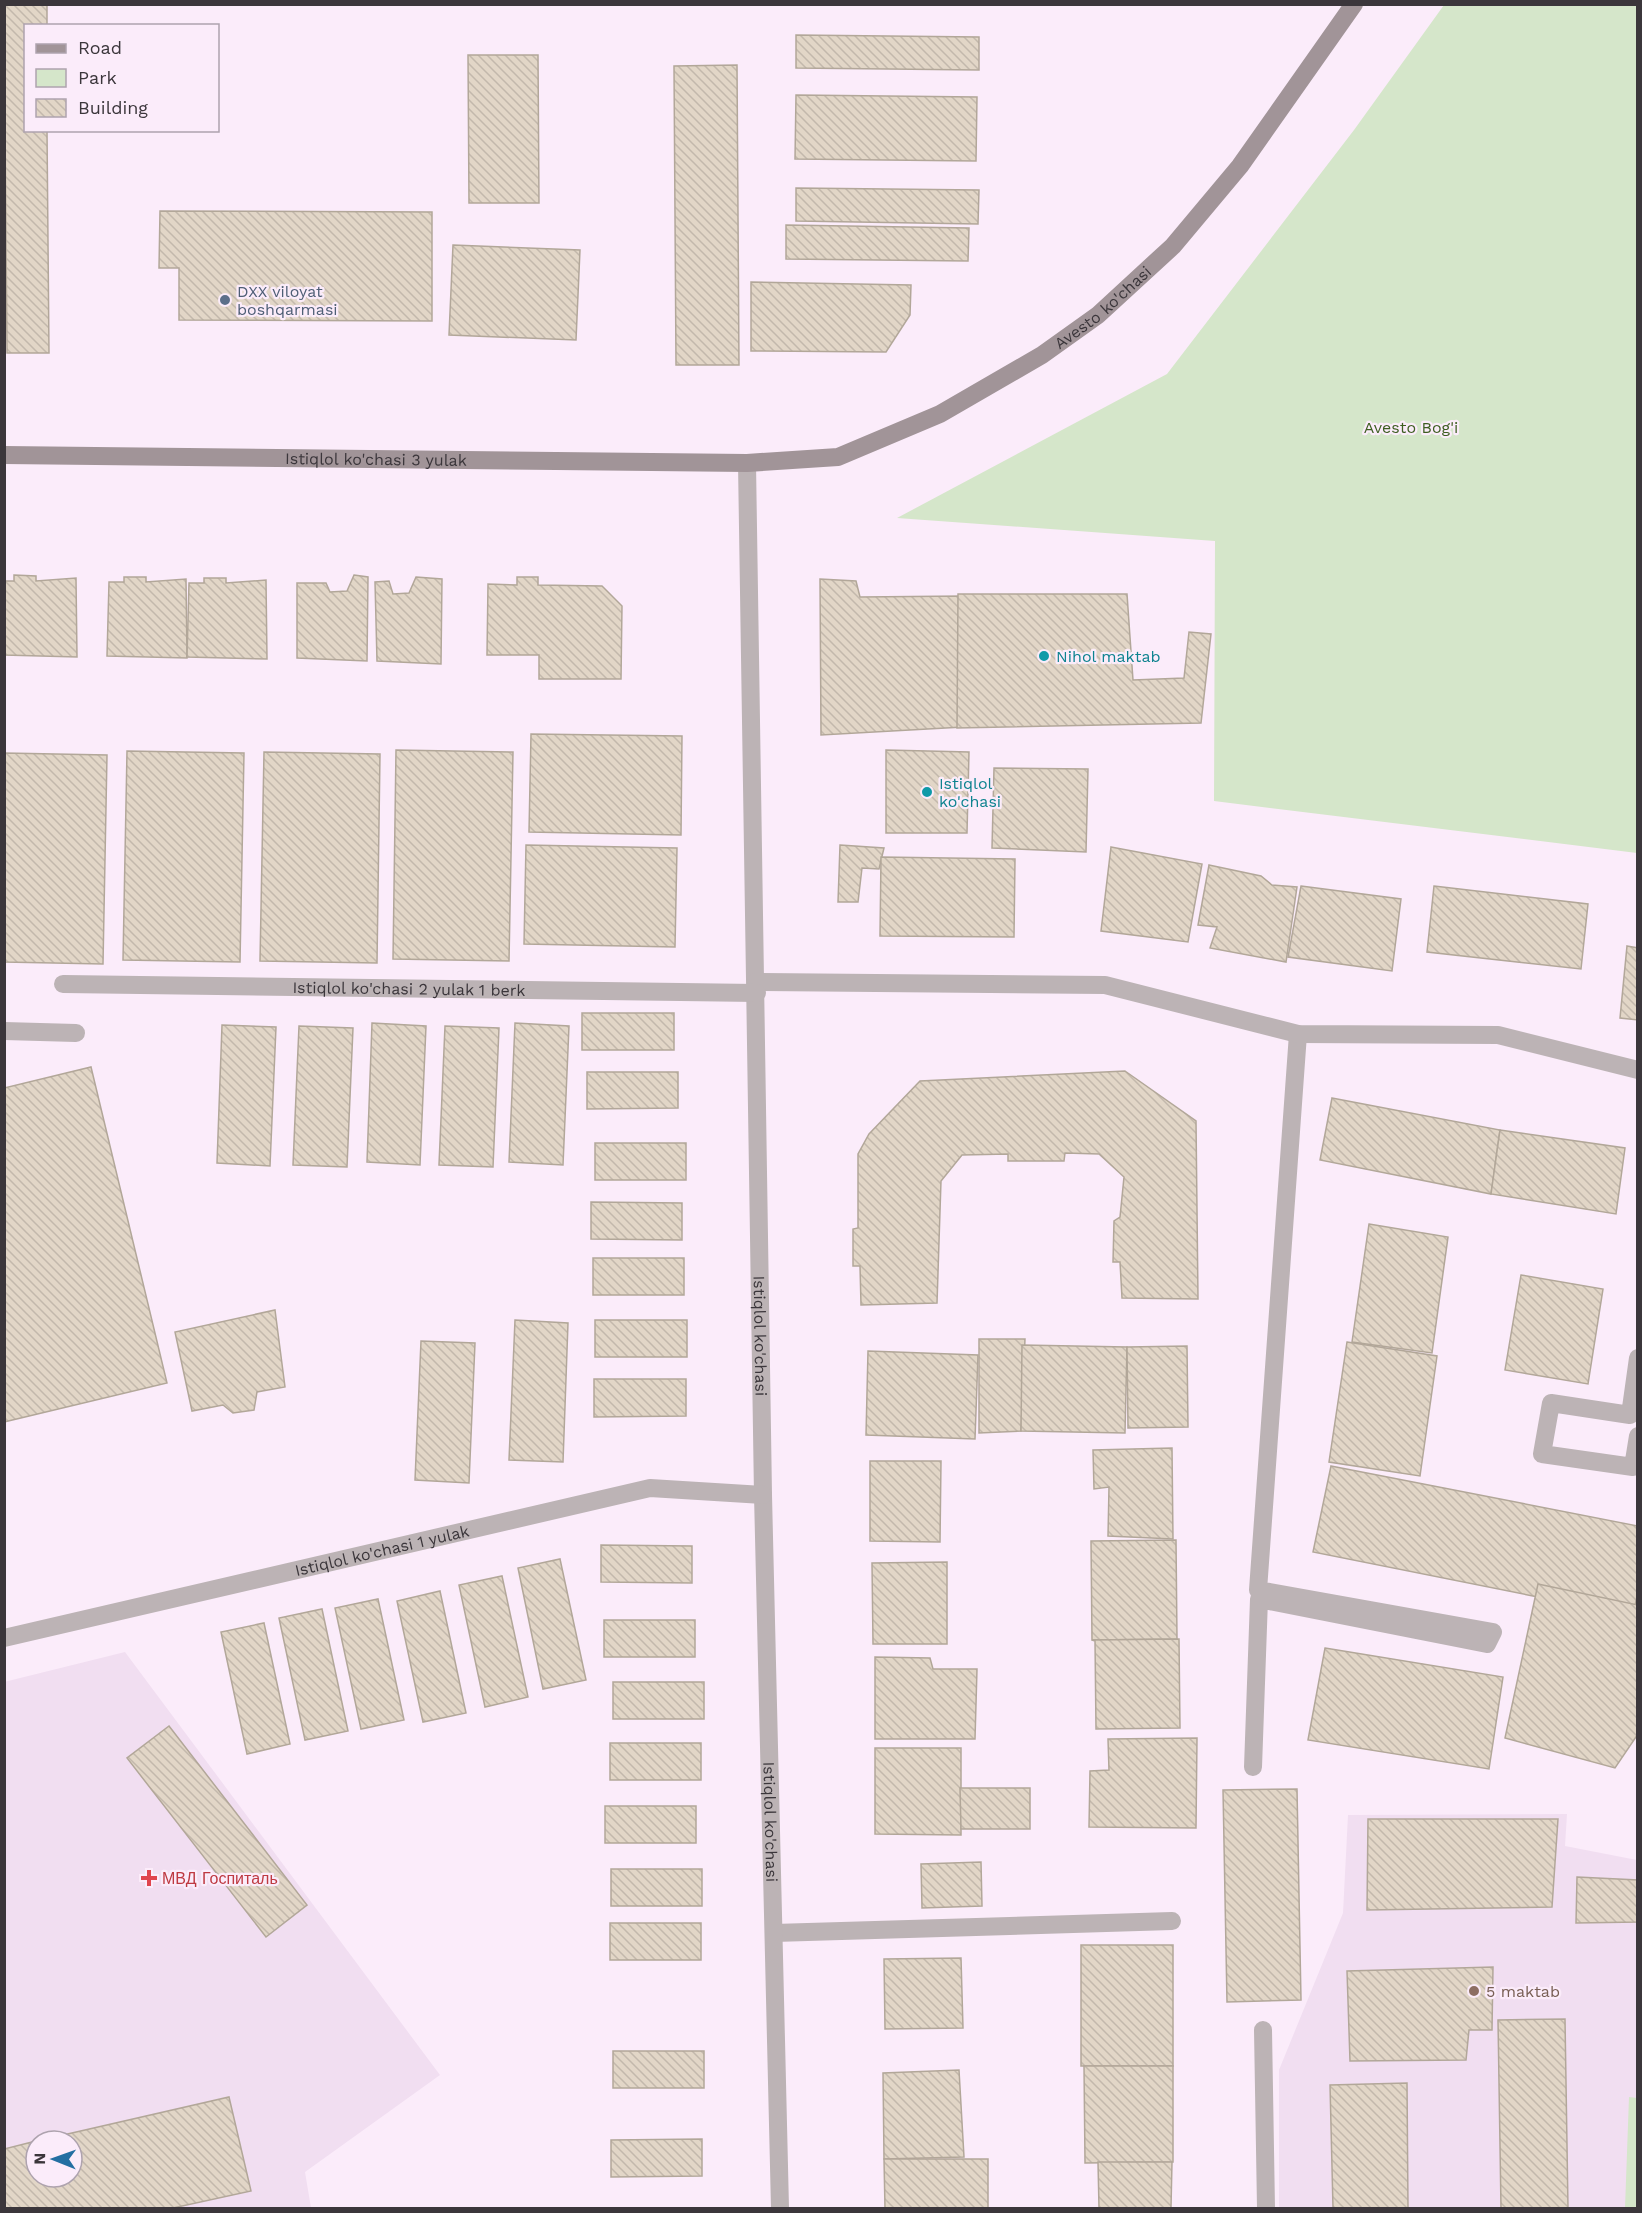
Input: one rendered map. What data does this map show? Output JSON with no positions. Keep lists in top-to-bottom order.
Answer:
{
  "streets": {
    "street": [
      "Avesto ko'chasi",
      "Istiqlol ko'chasi 3 yulak",
      "Istiqlol ko'chasi 2 yulak 1 berk",
      "Istiqlol ko'chasi",
      "Istiqlol ko'chasi 1 yulak"
    ]
  },
  "crossings": [
    ["Avesto ko'chasi", "Istiqlol ko'chasi 3 yulak"],
    ["Avesto ko'chasi", "Istiqlol ko'chasi"],
    ["Istiqlol ko'chasi 3 yulak", "Istiqlol ko'chasi"],
    ["Istiqlol ko'chasi 2 yulak 1 berk", "Istiqlol ko'chasi"],
    ["Istiqlol ko'chasi", "Istiqlol ko'chasi 1 yulak"]
  ],
  "parks": ["Avesto Bog'i"],
  "places": {
    "other": [
      "DXX viloyat boshqarmasi",
      "Nihol maktab",
      "Istiqlol ko'chasi",
      "5 maktab"
    ],
    "health": ["МВД Госпиталь"]
  },
  "legend": ["Road", "Park", "Building"],
  "north": "left"
}
